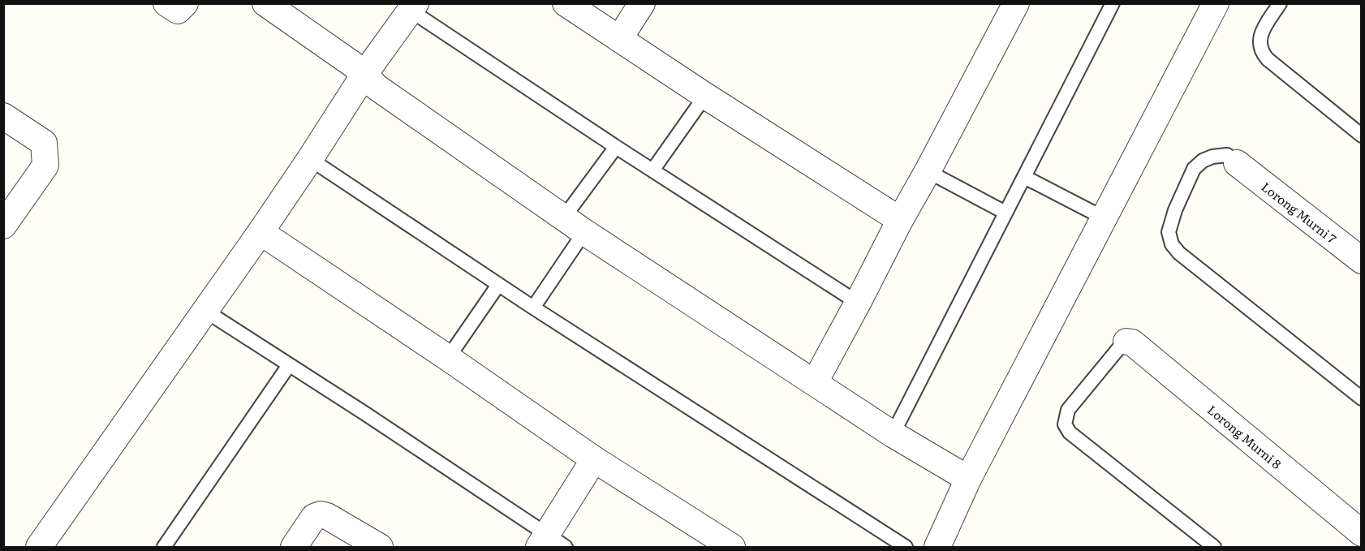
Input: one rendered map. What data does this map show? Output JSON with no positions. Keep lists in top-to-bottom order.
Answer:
{
  "streets": {
    "street": ["Lorong Murni 7", "Lorong Murni 8"]
  }
}
